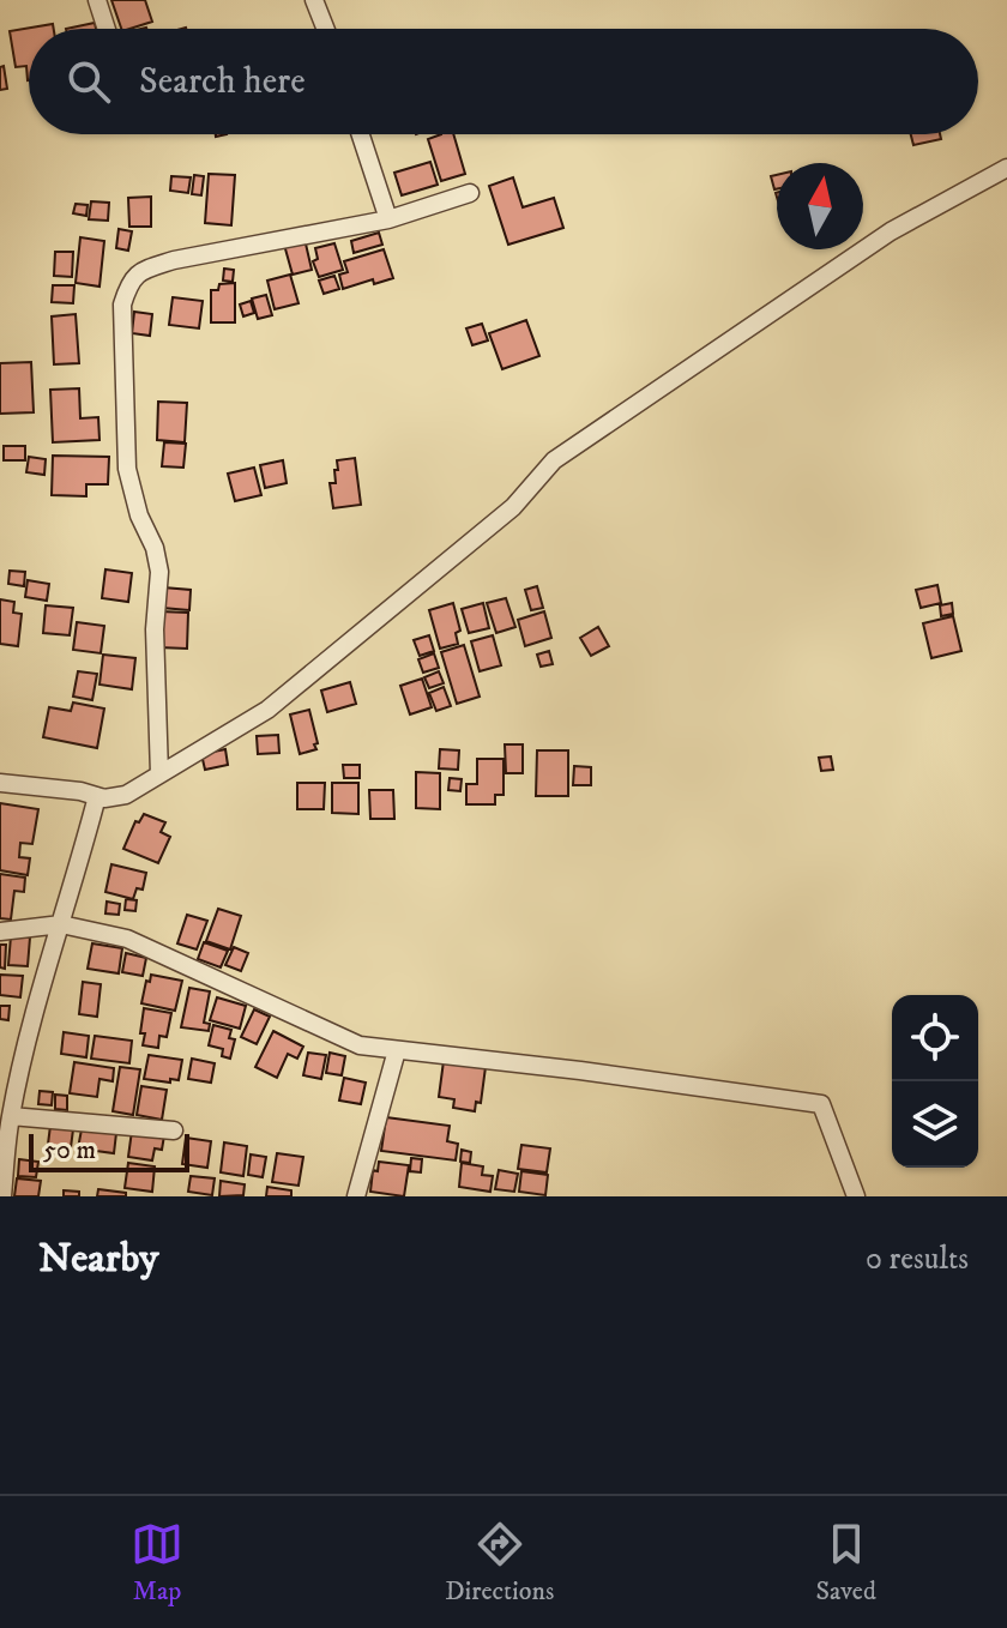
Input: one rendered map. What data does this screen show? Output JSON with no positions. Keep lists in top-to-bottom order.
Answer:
{
  "scale_bar": "50 m",
  "north": "top",
  "page": {
    "search": "Search here",
    "scale": "50 m",
    "heading": ["Nearby", "0 results"],
    "nav": ["Map", "Directions", "Saved"]
  }
}
